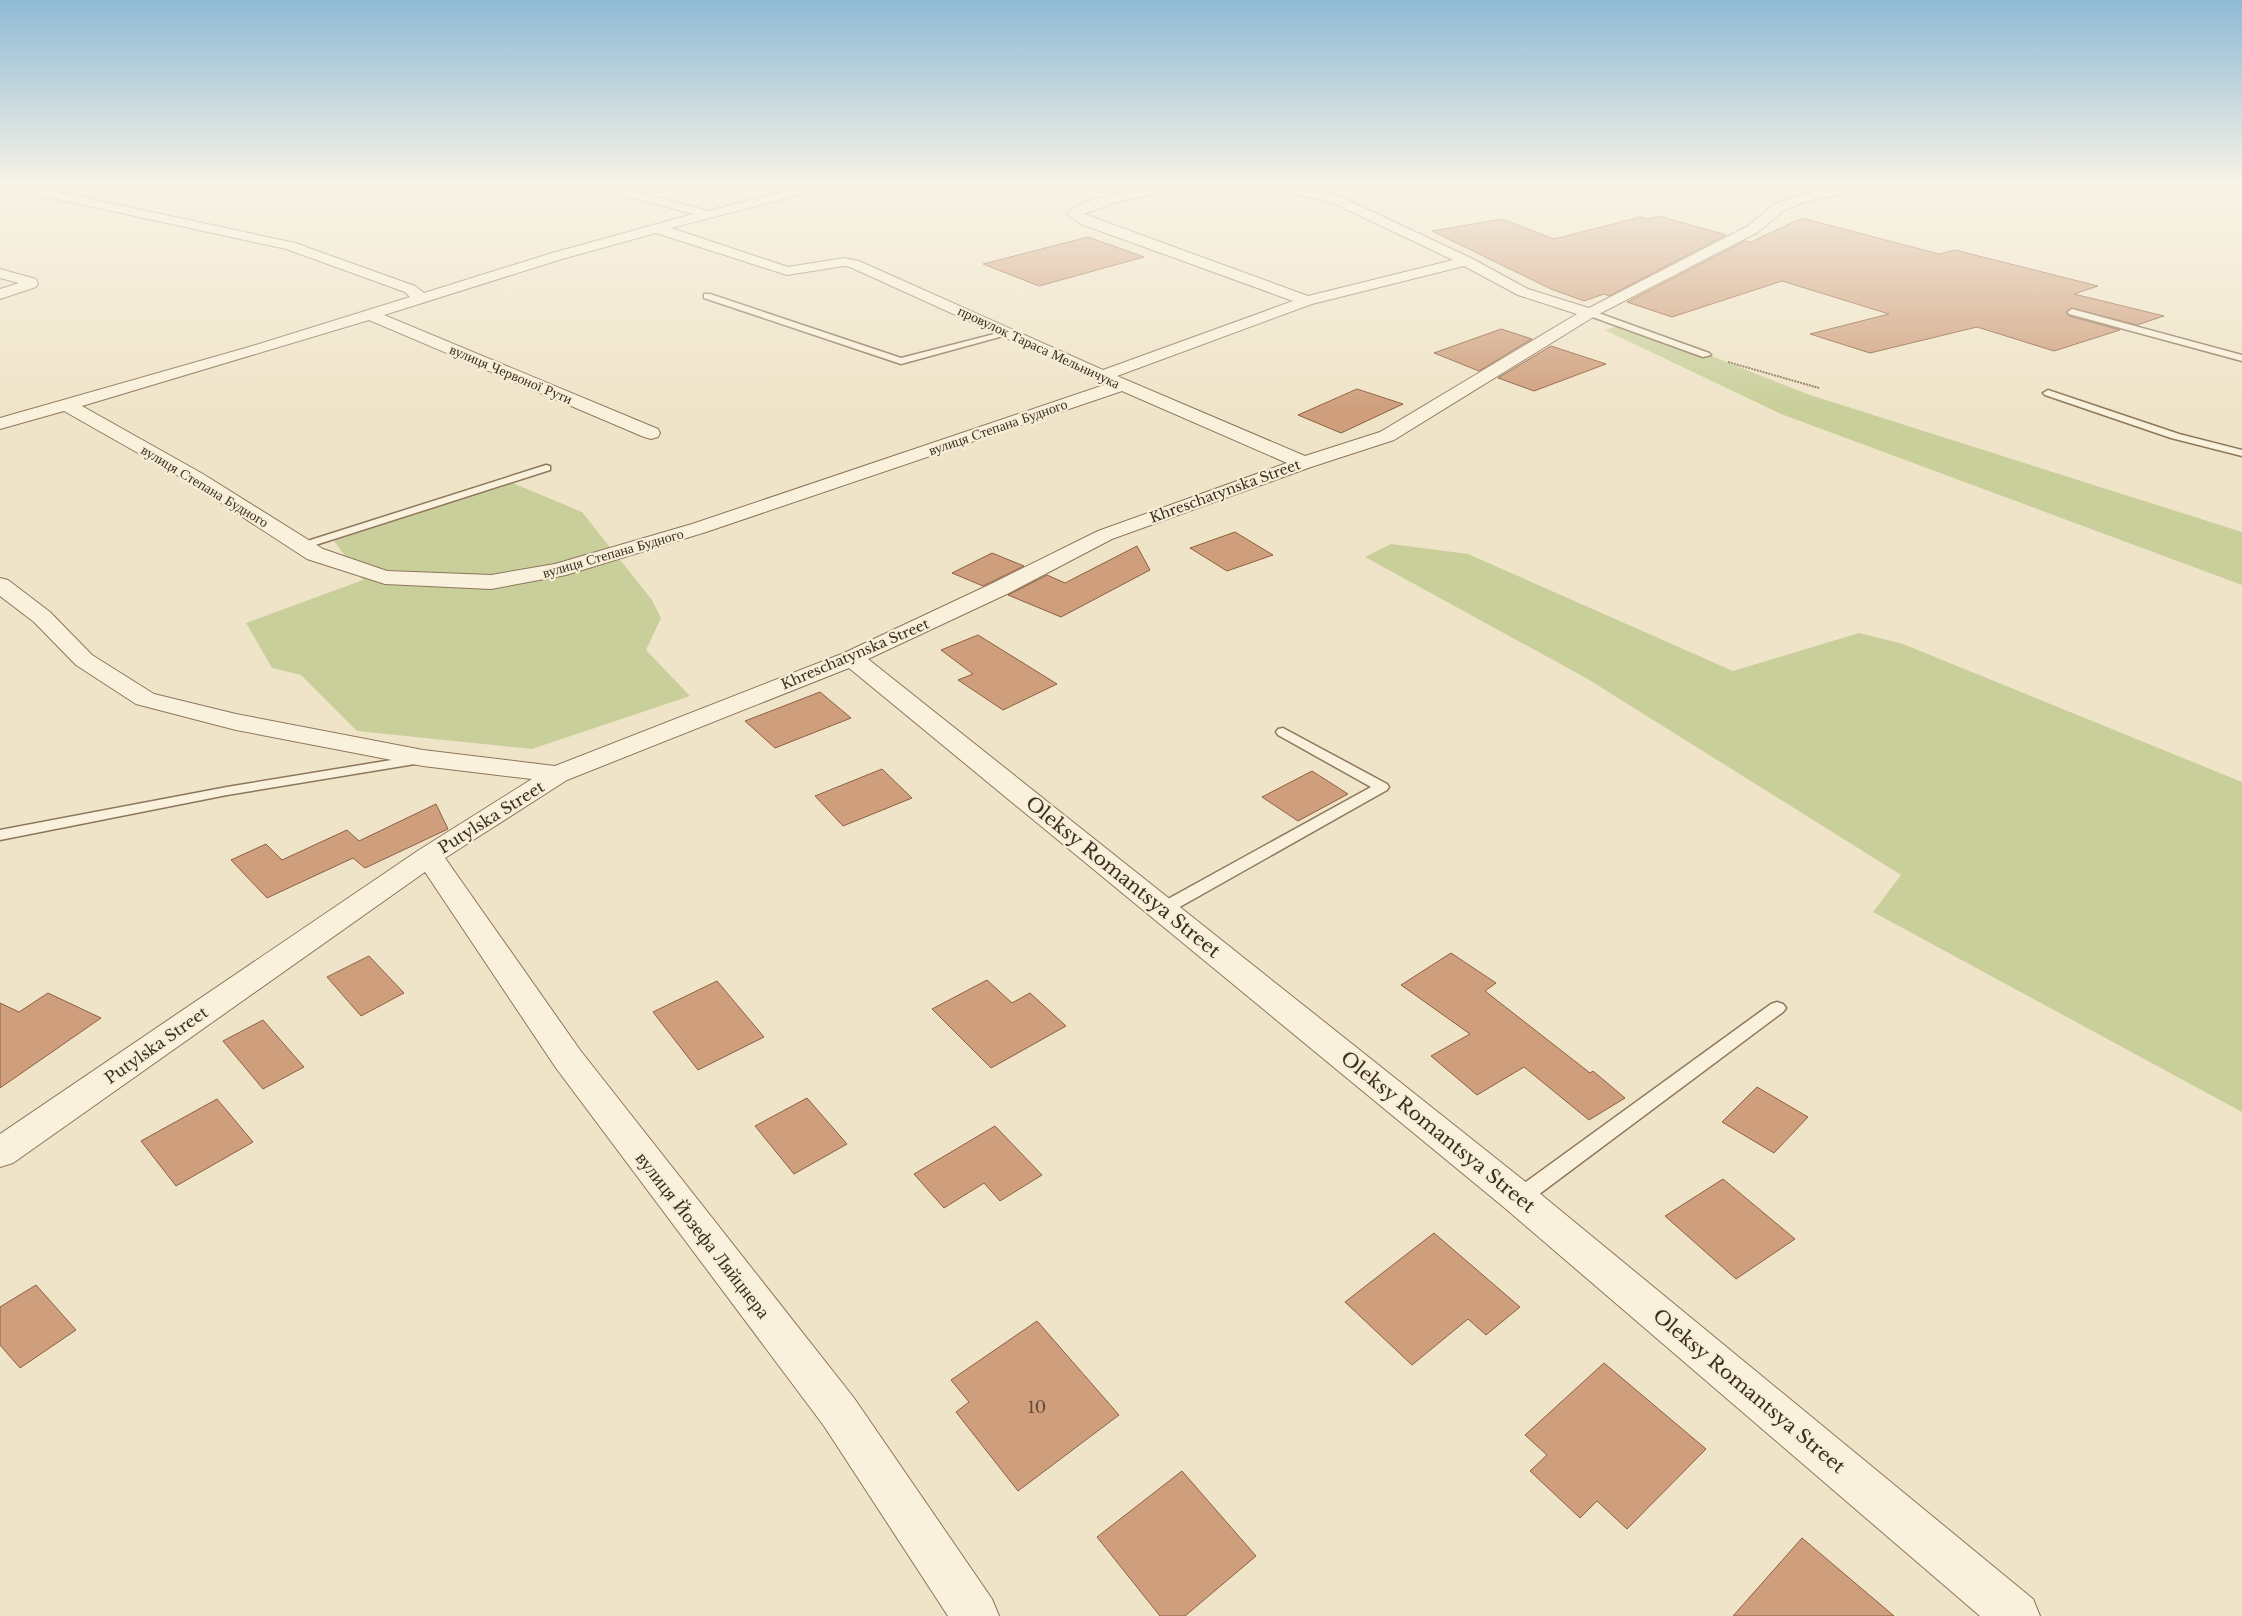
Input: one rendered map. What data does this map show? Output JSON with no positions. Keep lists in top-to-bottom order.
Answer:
{
  "streets": {
    "street": [
      "провулок Тараса Мельничука",
      "вулиця Червоної Рути",
      "вулиця Степана Будного",
      "Khreschatynska Street",
      "Putylska Street",
      "Oleksy Romantsya Street",
      "вулиця Йозефа Ляйцнера"
    ]
  },
  "crossings": [
    ["провулок Тараса Мельничука", "вулиця Степана Будного"],
    ["провулок Тараса Мельничука", "Khreschatynska Street"],
    ["Khreschatynska Street", "Putylska Street"],
    ["Khreschatynska Street", "Oleksy Romantsya Street"],
    ["Putylska Street", "вулиця Йозефа Ляйцнера"]
  ],
  "house_numbers": ["10"]
}
